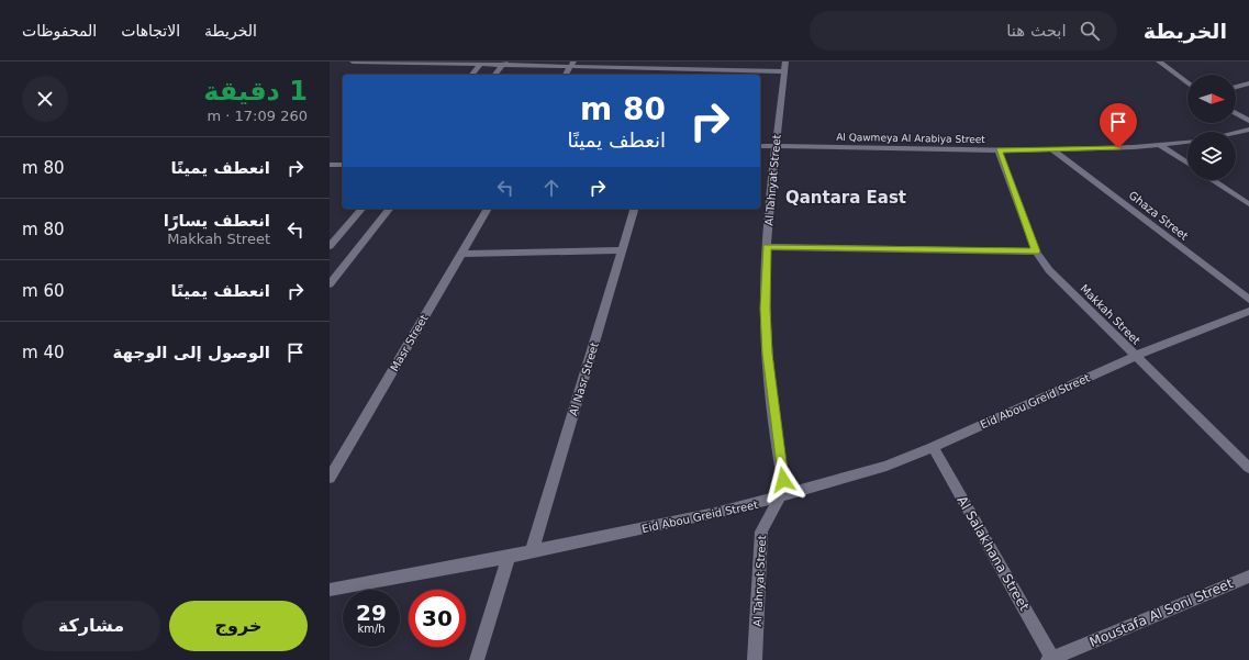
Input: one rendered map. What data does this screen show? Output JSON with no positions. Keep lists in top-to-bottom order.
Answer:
{
  "streets": {
    "street": [
      "Al Qawmeya Al Arabiya Street",
      "Al Tahryat Street",
      "Ghaza Street",
      "Makkah Street",
      "Masr Street",
      "Al Nasr Street",
      "Eid Abou Greid Street",
      "Al Salakhana Street",
      "Moustafa Al Soni Street"
    ]
  },
  "crossings": [
    ["Al Qawmeya Al Arabiya Street", "Al Tahryat Street"],
    ["Al Qawmeya Al Arabiya Street", "Ghaza Street"],
    ["Al Qawmeya Al Arabiya Street", "Makkah Street"],
    ["Al Tahryat Street", "Eid Abou Greid Street"],
    ["Makkah Street", "Eid Abou Greid Street"],
    ["Al Nasr Street", "Eid Abou Greid Street"],
    ["Eid Abou Greid Street", "Al Salakhana Street"],
    ["Al Salakhana Street", "Moustafa Al Soni Street"]
  ],
  "districts": ["Qantara East"],
  "north": "right",
  "page": {
    "header": "الخريطة",
    "search": "ابحث هنا",
    "nav": ["الخريطة", "الاتجاهات", "المحفوظات"],
    "heading": ["1 دقيقة", "260 m · 17:09"],
    "turn": ["80 m", "انعطف يمينًا"],
    "list": [
      {
        "name": "انعطف يمينًا",
        "value": "80 m"
      },
      {
        "name": "انعطف يسارًا",
        "note": "Makkah Street",
        "value": "80 m"
      },
      {
        "name": "انعطف يمينًا",
        "value": "60 m"
      },
      {
        "name": "الوصول إلى الوجهة",
        "value": "40 m"
      }
    ],
    "speed": "29 km/h",
    "limit": "30",
    "buttons": ["خروج", "مشاركة"]
  }
}
